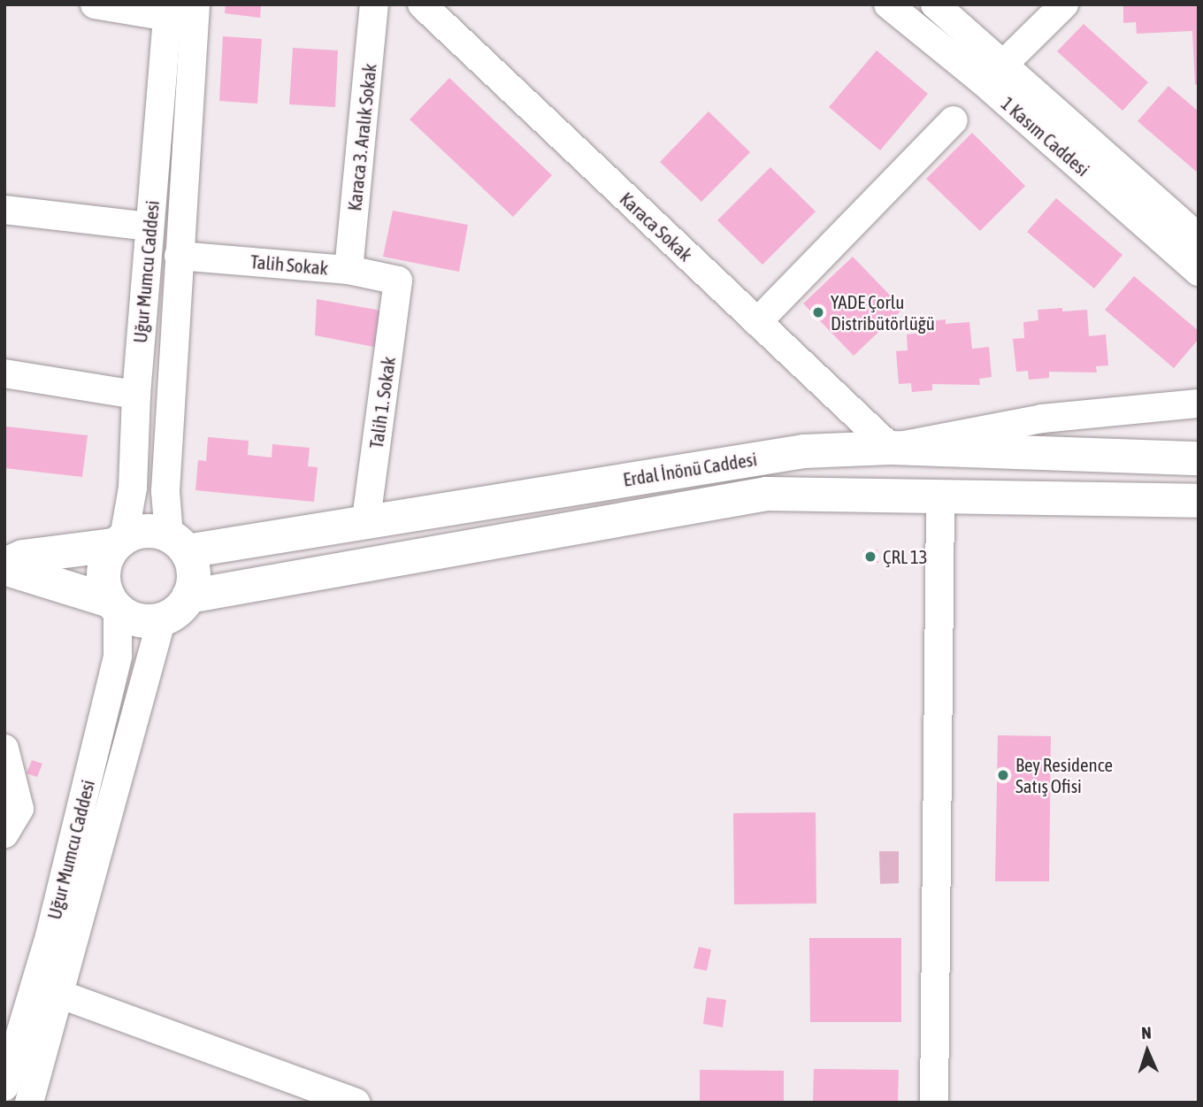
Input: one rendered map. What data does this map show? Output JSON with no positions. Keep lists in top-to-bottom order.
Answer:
{
  "streets": {
    "main road": ["Erdal İnönü Caddesi"],
    "street": [
      "1 Kasım Caddesi",
      "Karaca 3. Aralık Sokak",
      "Karaca Sokak",
      "Talih Sokak",
      "Uğur Mumcu Caddesi",
      "Talih 1. Sokak"
    ]
  },
  "crossings": [
    ["Karaca 3. Aralık Sokak", "Talih Sokak"],
    ["Karaca Sokak", "Erdal İnönü Caddesi"],
    ["Talih Sokak", "Uğur Mumcu Caddesi"],
    ["Talih Sokak", "Talih 1. Sokak"],
    ["Uğur Mumcu Caddesi", "Erdal İnönü Caddesi"],
    ["Talih 1. Sokak", "Erdal İnönü Caddesi"]
  ],
  "places": ["YADE Çorlu Distribütörlüğü", "ÇRL 13", "Bey Residence Satış Ofisi"],
  "north": "top"
}
